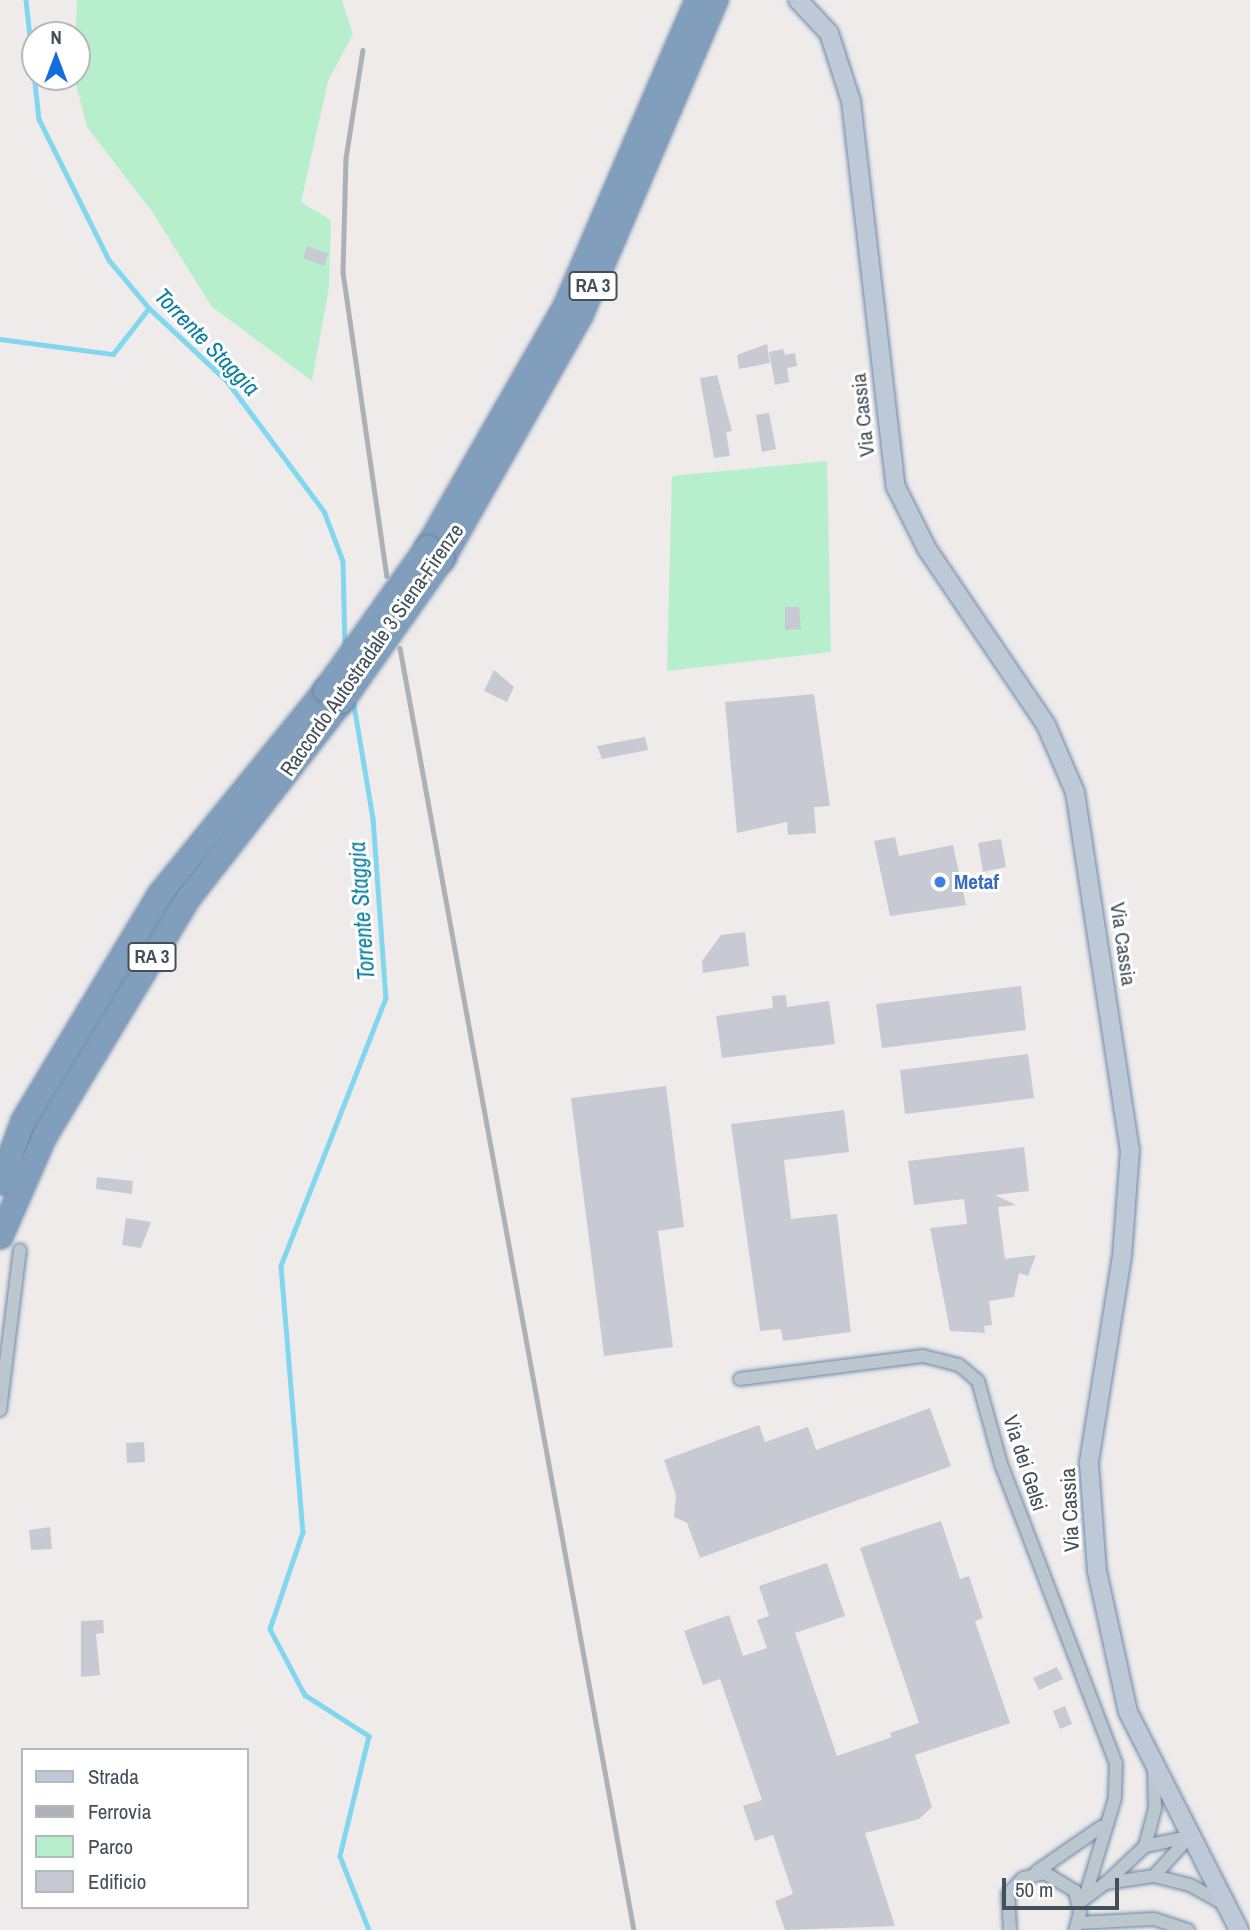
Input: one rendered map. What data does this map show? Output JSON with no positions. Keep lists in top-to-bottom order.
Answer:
{
  "streets": {
    "highway": ["RA 3", "Raccordo Autostradale 3 Siena-Firenze"],
    "main road": ["Via Cassia"],
    "street": ["Via dei Gelsi"]
  },
  "water": ["Torrente Staggia"],
  "places": ["Metaf"],
  "legend": [
    "Strada",
    "Ferrovia",
    "Parco",
    "Edificio"
  ],
  "scale_bar": "50 m",
  "north": "top"
}
